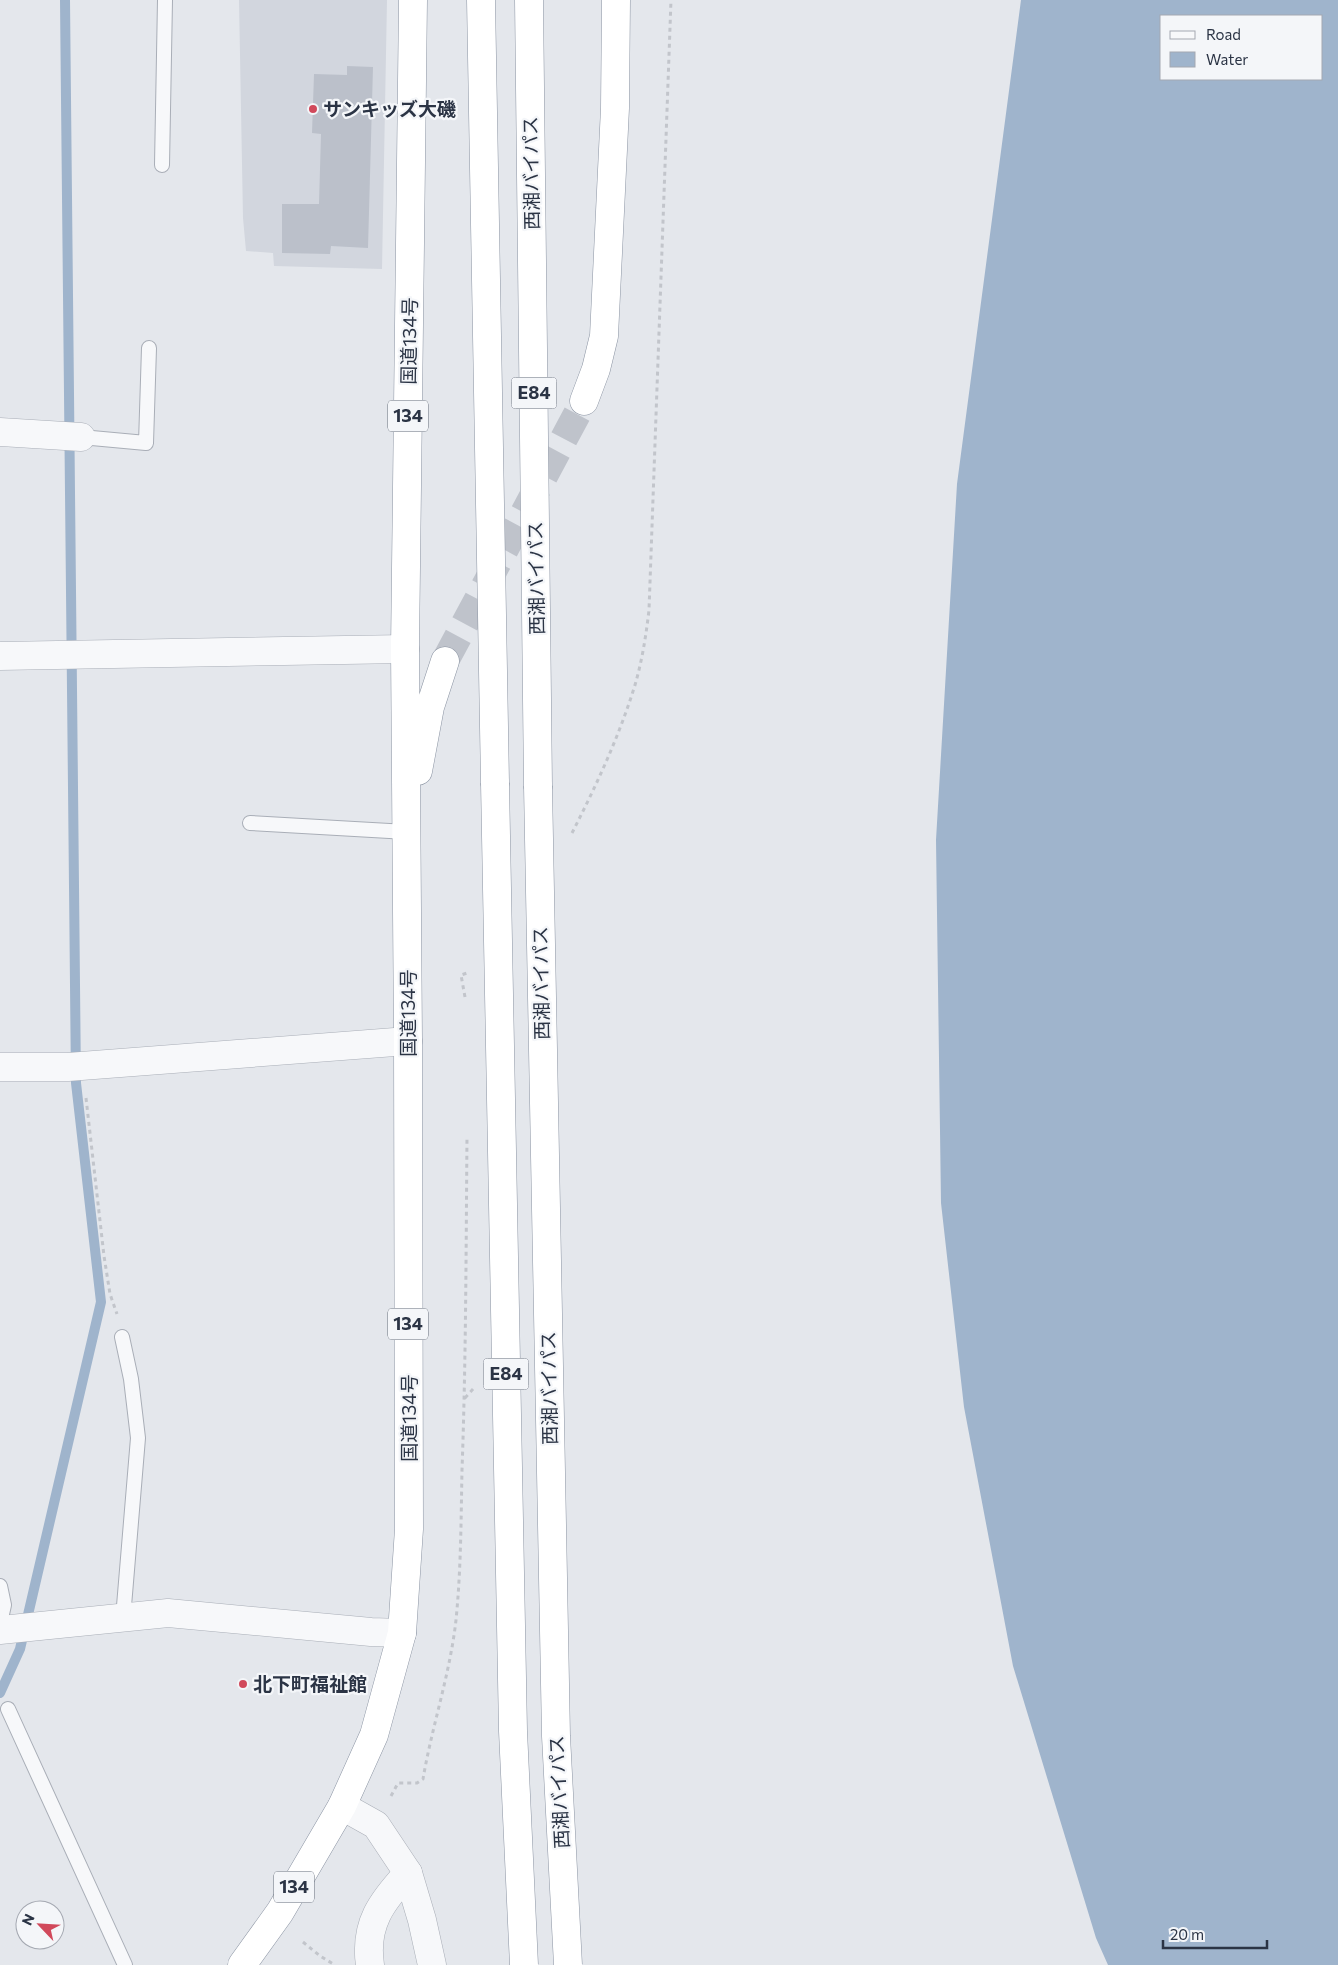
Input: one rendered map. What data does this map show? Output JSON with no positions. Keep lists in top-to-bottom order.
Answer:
{
  "streets": {
    "highway": [
      "西湘バイパス",
      "国道134号",
      "E84",
      "134"
    ]
  },
  "places": ["サンキッズ大磯", "北下町福祉館"],
  "legend": ["Road", "Water"],
  "scale_bar": "20 m",
  "north": "top left"
}
